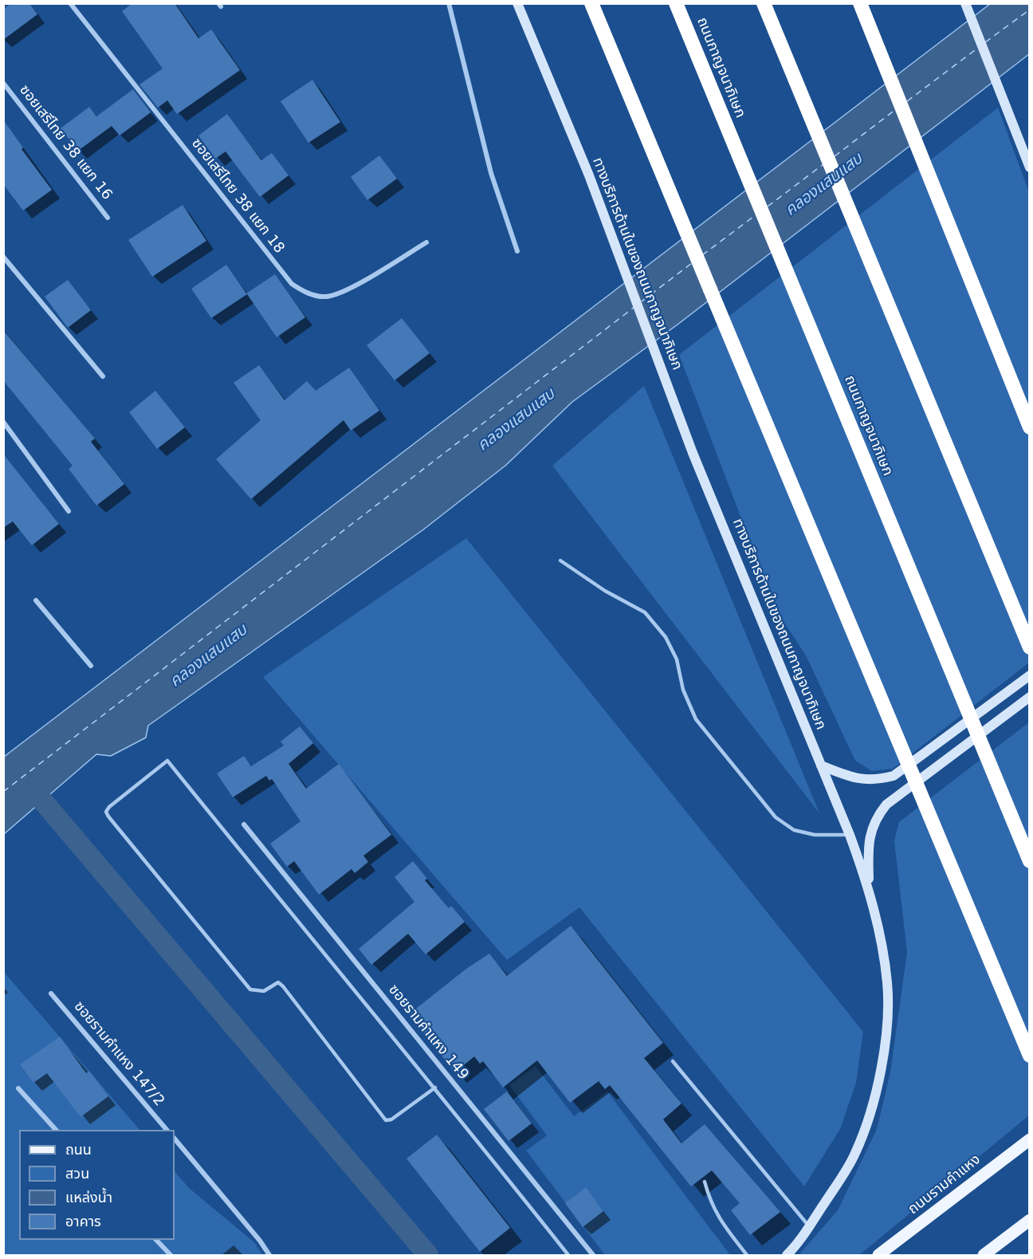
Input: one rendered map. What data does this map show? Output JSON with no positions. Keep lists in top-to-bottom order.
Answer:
{
  "streets": {
    "highway": ["ถนนกาญจนาภิเษก"],
    "main road": ["ทางบริการด้านในของถนนกาญจนาภิเษก", "ถนนรามคำแหง"],
    "street": [
      "ซอยเสรีไทย 38 แยก 16",
      "ซอยเสรีไทย 38 แยก 18",
      "ซอยรามคำแหง 149",
      "ซอยรามคำแหง 147/2"
    ]
  },
  "water": ["คลองแสนแสบ"],
  "legend": [
    "ถนน",
    "สวน",
    "แหล่งน้ำ",
    "อาคาร"
  ]
}
